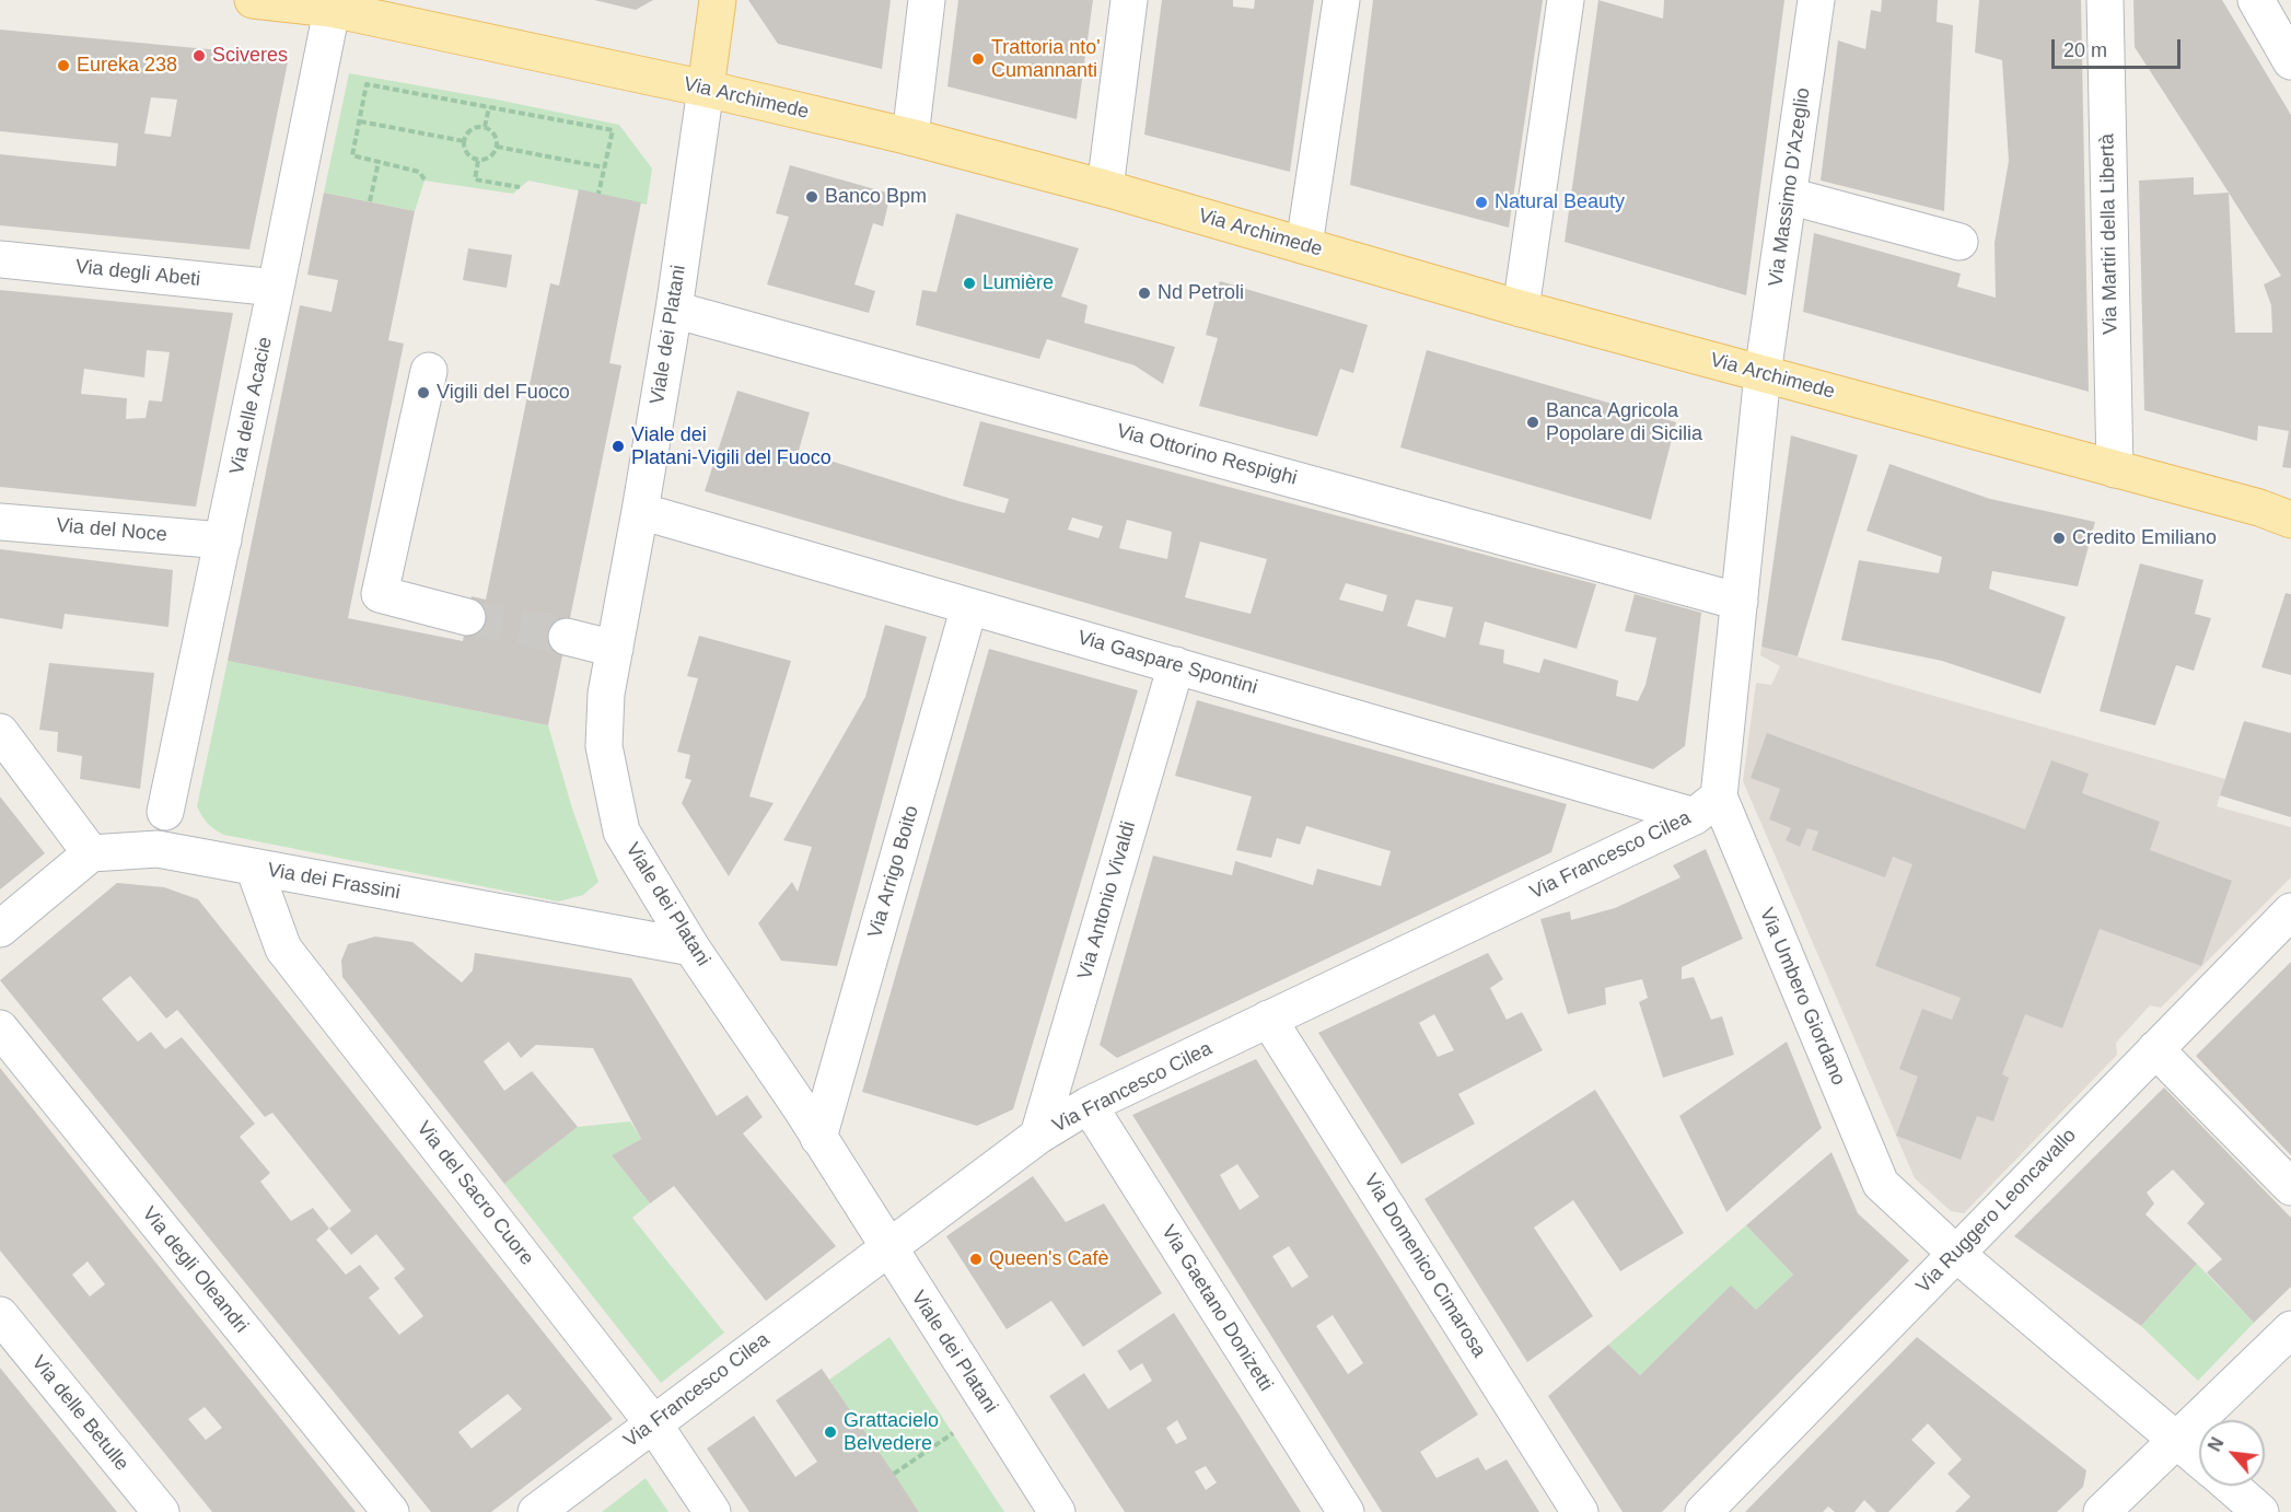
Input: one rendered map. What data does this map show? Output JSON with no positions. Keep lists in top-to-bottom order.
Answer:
{
  "streets": {
    "main road": ["Via Archimede"],
    "street": [
      "Via Massimo D'Azeglio",
      "Via Martiri della Libertà",
      "Via degli Abeti",
      "Viale dei Platani",
      "Via delle Acacie",
      "Via Ottorino Respighi",
      "Via del Noce",
      "Via Gaspare Spontini",
      "Via Francesco Cilea",
      "Via Arrigo Boito",
      "Via dei Frassini",
      "Via Antonio Vivaldi",
      "Via Umbero Giordano",
      "Via del Sacro Cuore",
      "Via Ruggero Leoncavallo",
      "Via Domenico Cimarosa",
      "Via degli Oleandri",
      "Via Gaetano Donizetti",
      "Via delle Betulle"
    ]
  },
  "crossings": [
    ["Via Archimede", "Via Massimo D'Azeglio"],
    ["Via Archimede", "Via Martiri della Libertà"],
    ["Via Archimede", "Viale dei Platani"],
    ["Via Archimede", "Via delle Acacie"],
    ["Via Archimede", "Via Umbero Giordano"],
    ["Via Massimo D'Azeglio", "Via Umbero Giordano"],
    ["Via degli Abeti", "Via delle Acacie"],
    ["Viale dei Platani", "Via Ottorino Respighi"],
    ["Viale dei Platani", "Via Gaspare Spontini"],
    ["Viale dei Platani", "Via Francesco Cilea"],
    ["Viale dei Platani", "Via Arrigo Boito"],
    ["Viale dei Platani", "Via dei Frassini"],
    ["Via delle Acacie", "Via del Noce"],
    ["Via Ottorino Respighi", "Via Umbero Giordano"],
    ["Via Gaspare Spontini", "Via Francesco Cilea"],
    ["Via Gaspare Spontini", "Via Arrigo Boito"],
    ["Via Gaspare Spontini", "Via Antonio Vivaldi"],
    ["Via Gaspare Spontini", "Via Umbero Giordano"],
    ["Via Francesco Cilea", "Via Antonio Vivaldi"],
    ["Via Francesco Cilea", "Via Umbero Giordano"],
    ["Via Francesco Cilea", "Via del Sacro Cuore"],
    ["Via Francesco Cilea", "Via Domenico Cimarosa"],
    ["Via Francesco Cilea", "Via Gaetano Donizetti"],
    ["Via dei Frassini", "Via del Sacro Cuore"],
    ["Via Umbero Giordano", "Via Ruggero Leoncavallo"]
  ],
  "places": [
    "Sciveres",
    "Trattoria nto' Cumannanti",
    "Eureka 238",
    "Banco Bpm",
    "Natural Beauty",
    "Lumière",
    "Nd Petroli",
    "Vigili del Fuoco",
    "Banca Agricola Popolare di Sicilia",
    "Viale dei Platani-Vigili del Fuoco",
    "Credito Emiliano",
    "Queen's Cafè",
    "Grattacielo Belvedere"
  ],
  "scale_bar": "20 m",
  "north": "top left"
}
